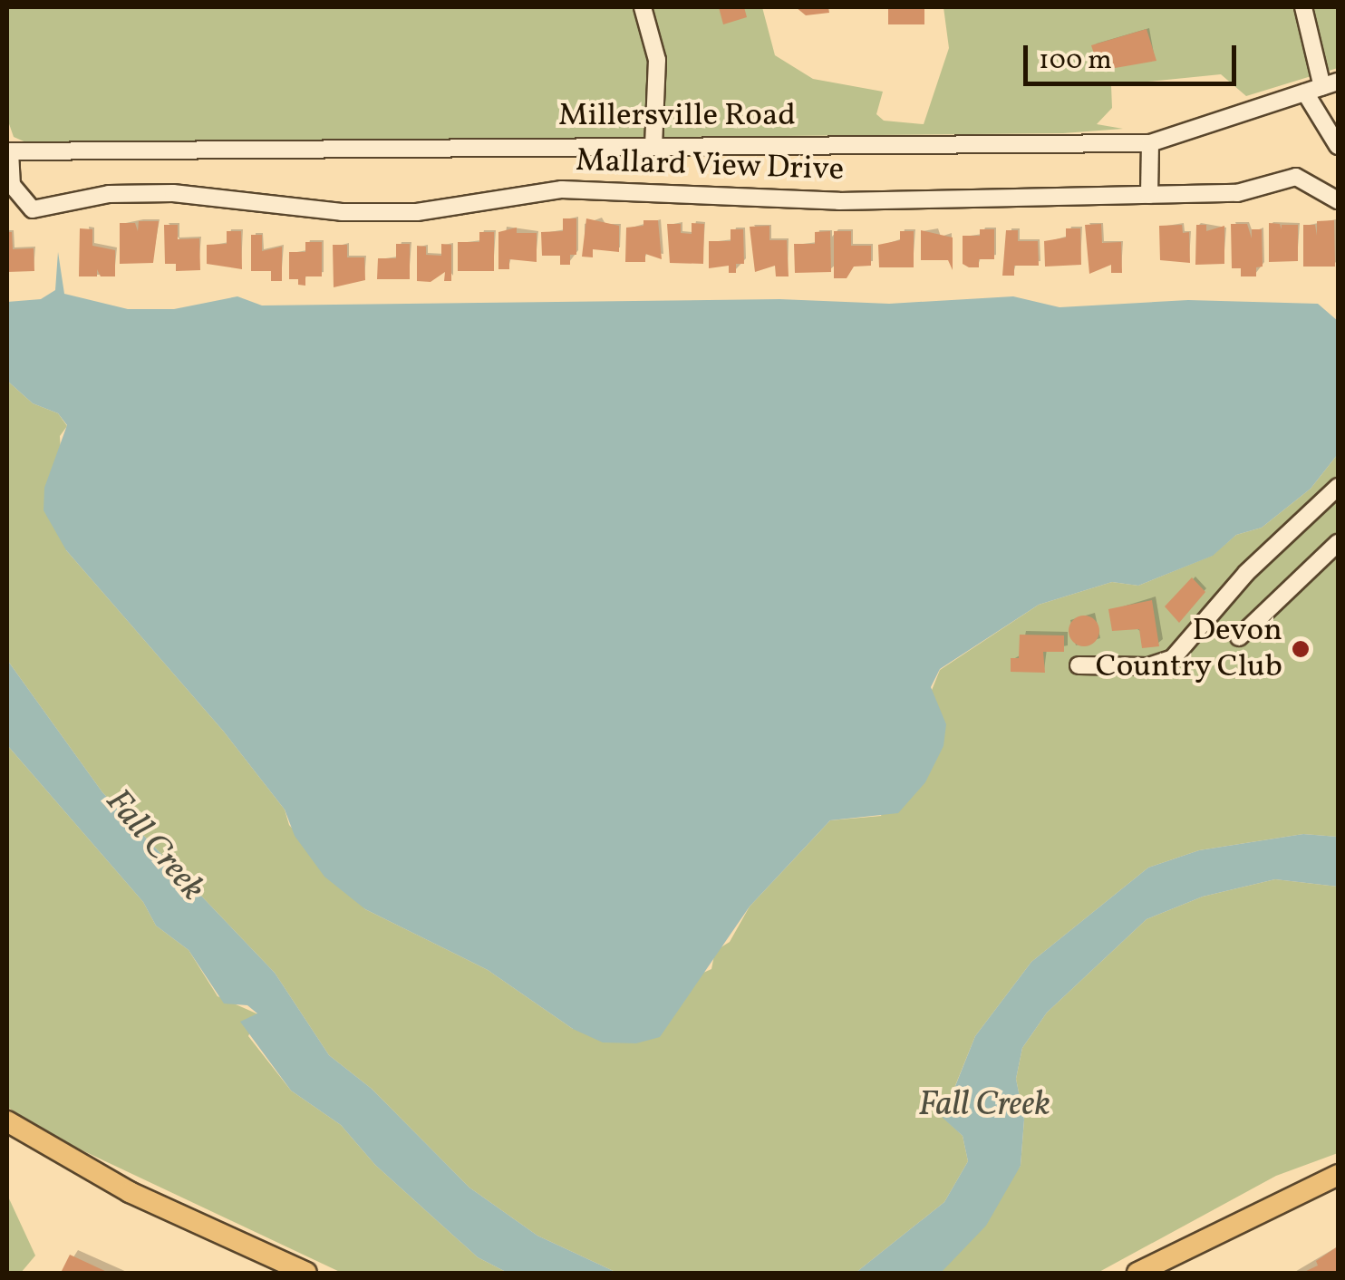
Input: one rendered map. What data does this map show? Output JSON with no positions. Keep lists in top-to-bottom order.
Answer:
{
  "streets": {
    "street": ["Millersville Road", "Mallard View Drive"]
  },
  "crossings": [
    ["Millersville Road", "Mallard View Drive"]
  ],
  "water": ["Fall Creek"],
  "places": ["Devon Country Club"],
  "scale_bar": "100 m"
}
